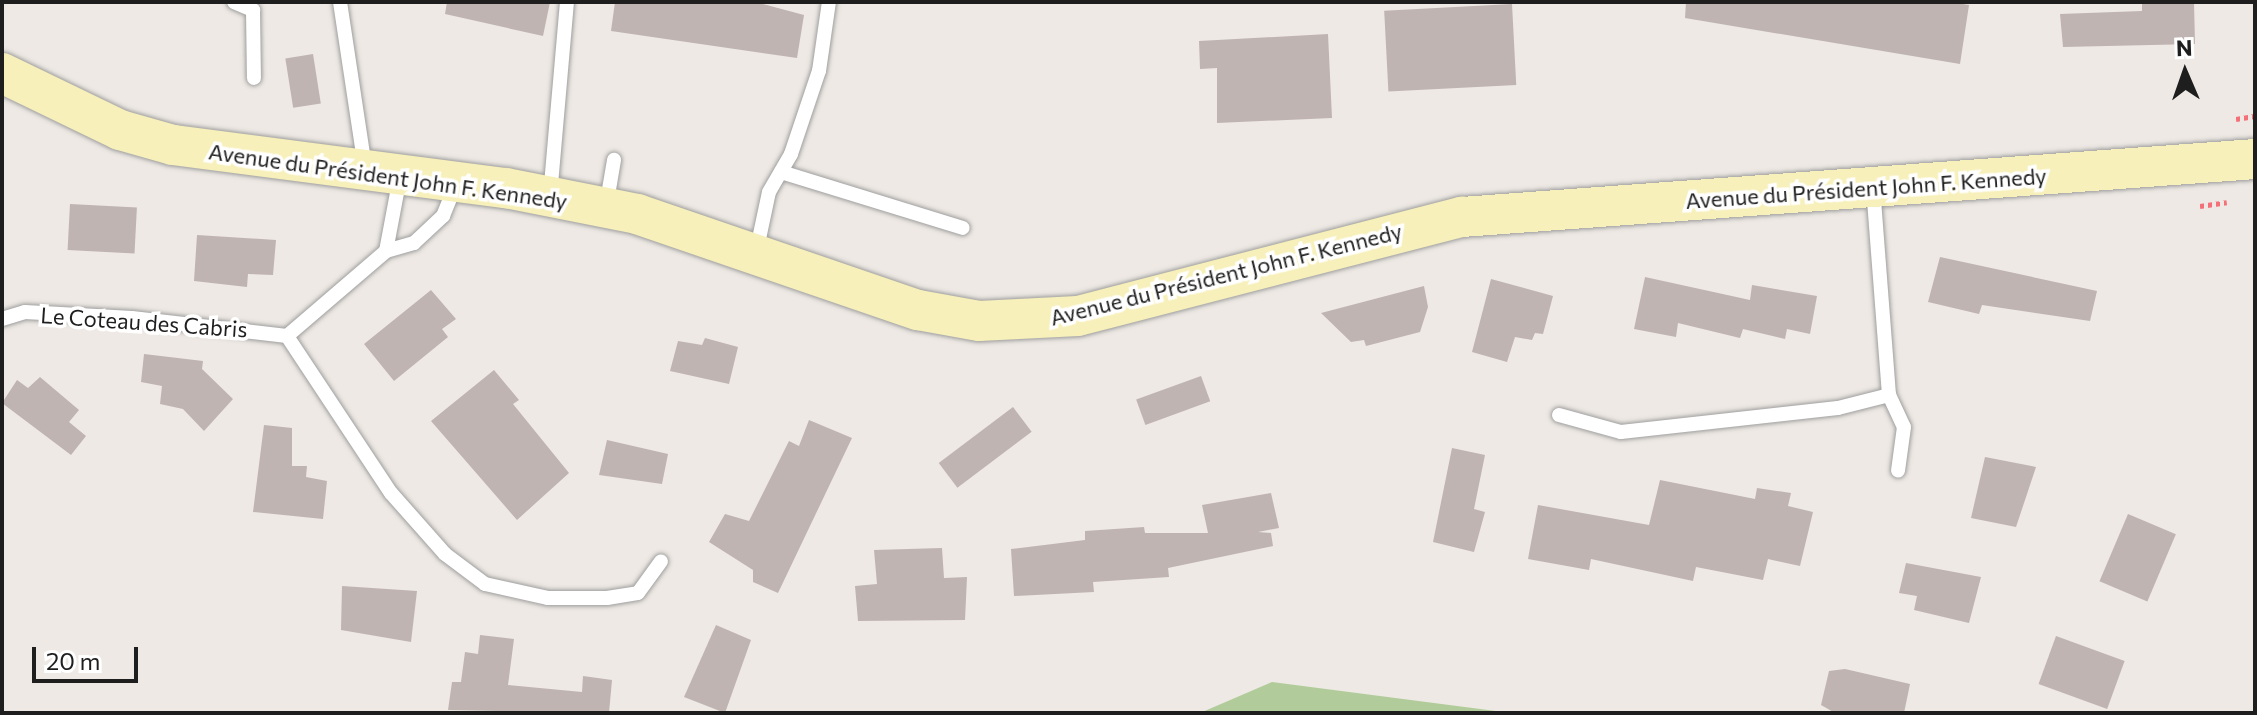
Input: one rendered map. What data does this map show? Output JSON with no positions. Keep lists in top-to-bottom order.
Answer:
{
  "streets": {
    "main road": ["Avenue du Président John F. Kennedy"],
    "lane": ["Le Coteau des Cabris"]
  },
  "scale_bar": "20 m",
  "north": "top"
}
